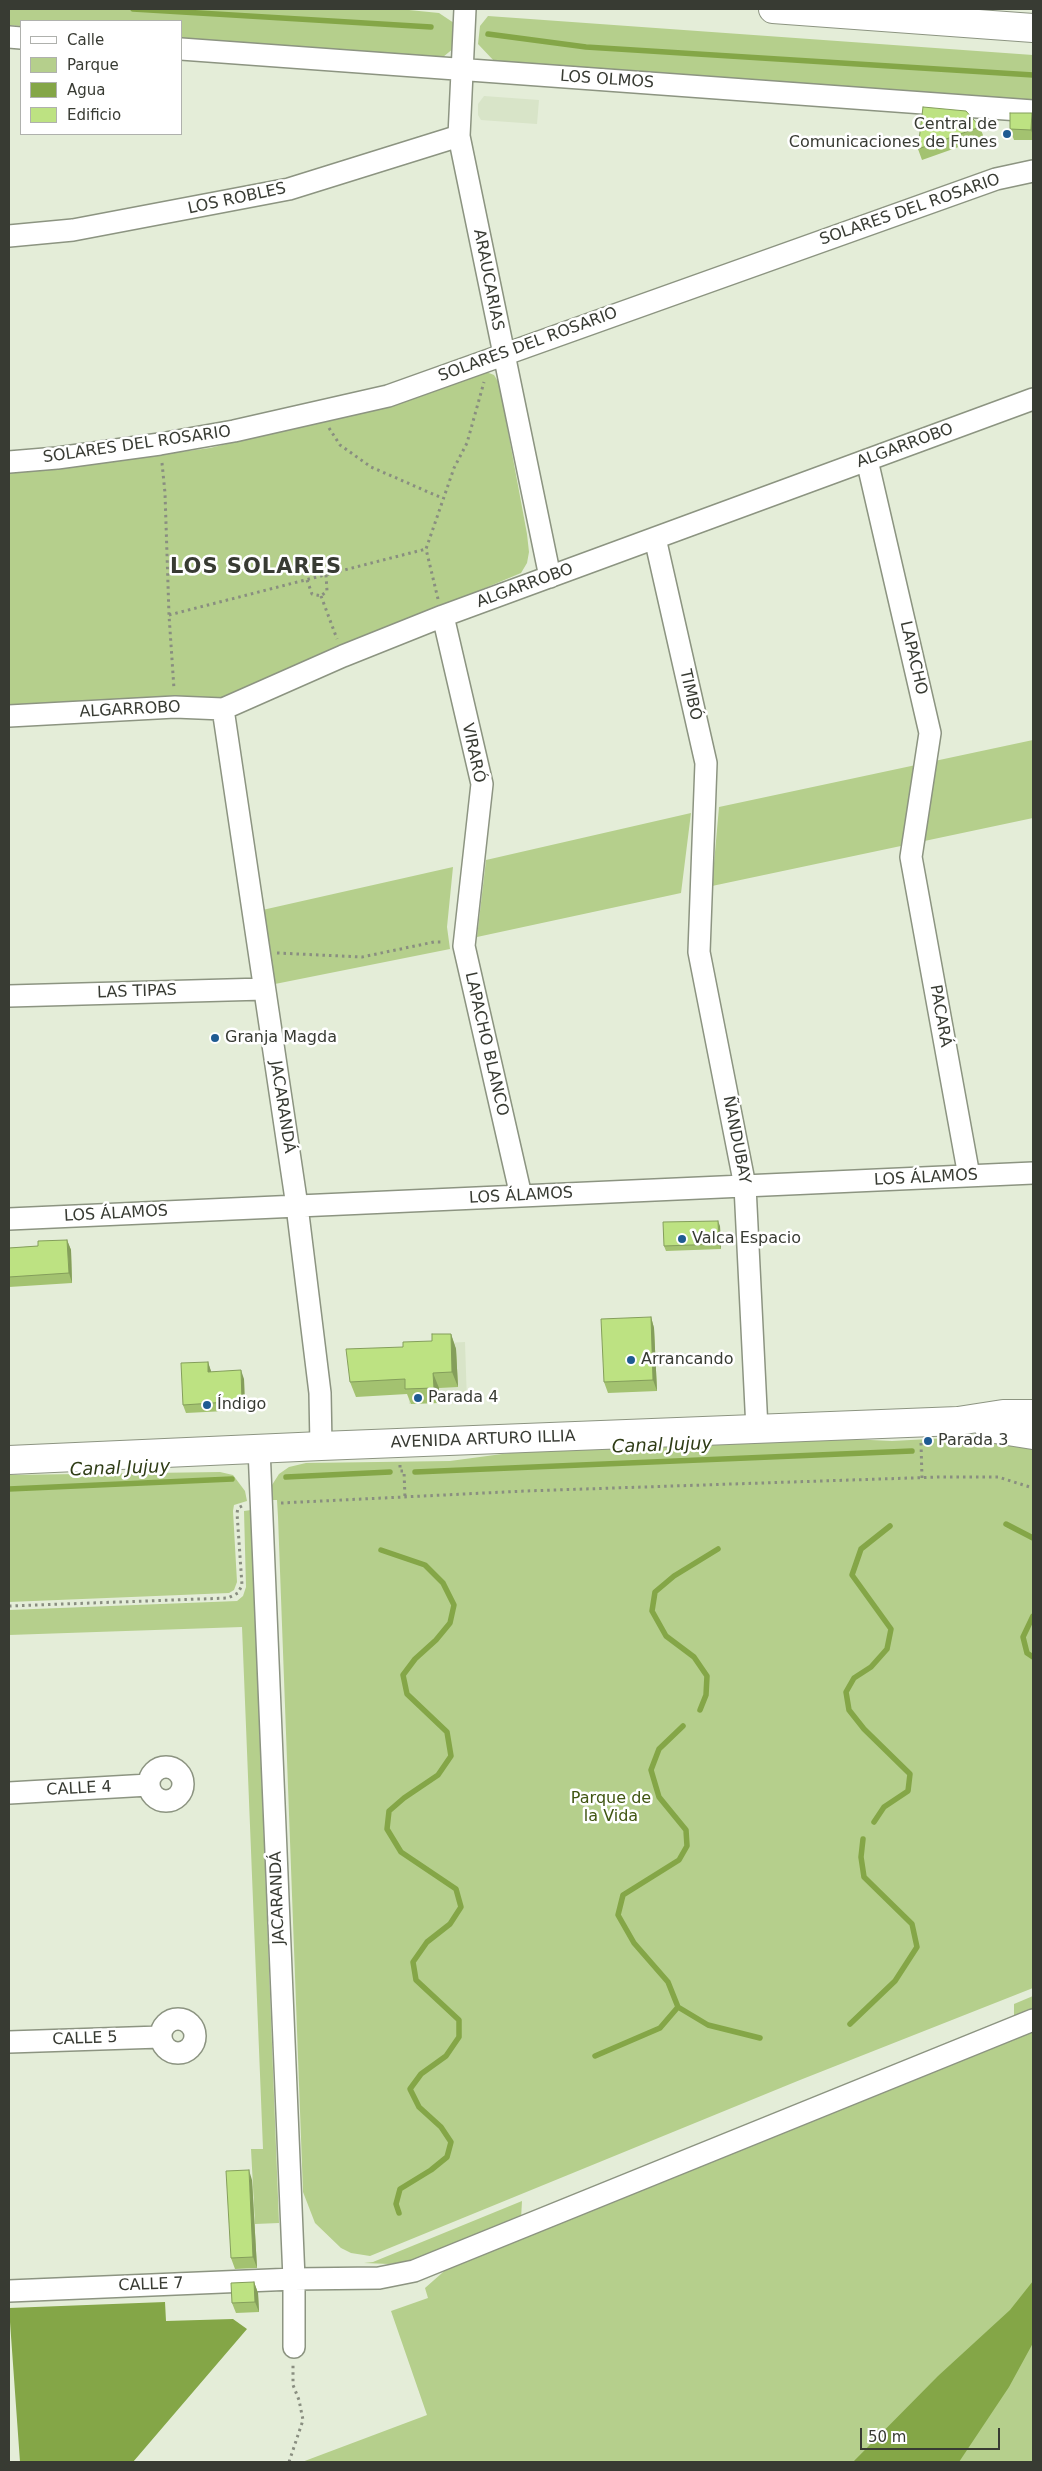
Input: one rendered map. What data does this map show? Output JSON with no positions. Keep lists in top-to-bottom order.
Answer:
{
  "streets": {
    "main road": ["AVENIDA ARTURO ILLIA"],
    "street": [
      "LOS OLMOS",
      "LOS ROBLES",
      "SOLARES DEL ROSARIO",
      "ARAUCARIAS",
      "ALGARROBO",
      "LAPACHO",
      "TIMBÓ",
      "VIRARÓ",
      "LAS TIPAS",
      "PACARÁ",
      "LAPACHO BLANCO",
      "JACARANDÁ",
      "ÑANDUBAY",
      "LOS ÁLAMOS",
      "CALLE 4",
      "CALLE 5",
      "CALLE 7"
    ]
  },
  "crossings": [
    ["LOS OLMOS", "ARAUCARIAS"],
    ["LOS ROBLES", "ARAUCARIAS"],
    ["SOLARES DEL ROSARIO", "ARAUCARIAS"],
    ["ARAUCARIAS", "ALGARROBO"],
    ["ALGARROBO", "LAPACHO"],
    ["ALGARROBO", "TIMBÓ"],
    ["ALGARROBO", "VIRARÓ"],
    ["ALGARROBO", "JACARANDÁ"],
    ["LAPACHO", "PACARÁ"],
    ["TIMBÓ", "ÑANDUBAY"],
    ["VIRARÓ", "LAPACHO BLANCO"],
    ["LAS TIPAS", "JACARANDÁ"],
    ["PACARÁ", "LOS ÁLAMOS"],
    ["LAPACHO BLANCO", "LOS ÁLAMOS"],
    ["JACARANDÁ", "LOS ÁLAMOS"],
    ["JACARANDÁ", "AVENIDA ARTURO ILLIA"],
    ["JACARANDÁ", "CALLE 7"],
    ["ÑANDUBAY", "LOS ÁLAMOS"],
    ["ÑANDUBAY", "AVENIDA ARTURO ILLIA"]
  ],
  "districts": ["LOS SOLARES"],
  "water": ["Canal Jujuy"],
  "parks": ["Parque de la Vida"],
  "places": [
    "Central de Comunicaciones de Funes",
    "Granja Magda",
    "Valca Espacio",
    "Arrancando",
    "Parada 4",
    "Índigo",
    "Parada 3"
  ],
  "legend": [
    "Calle",
    "Parque",
    "Agua",
    "Edificio"
  ],
  "scale_bar": "50 m"
}
